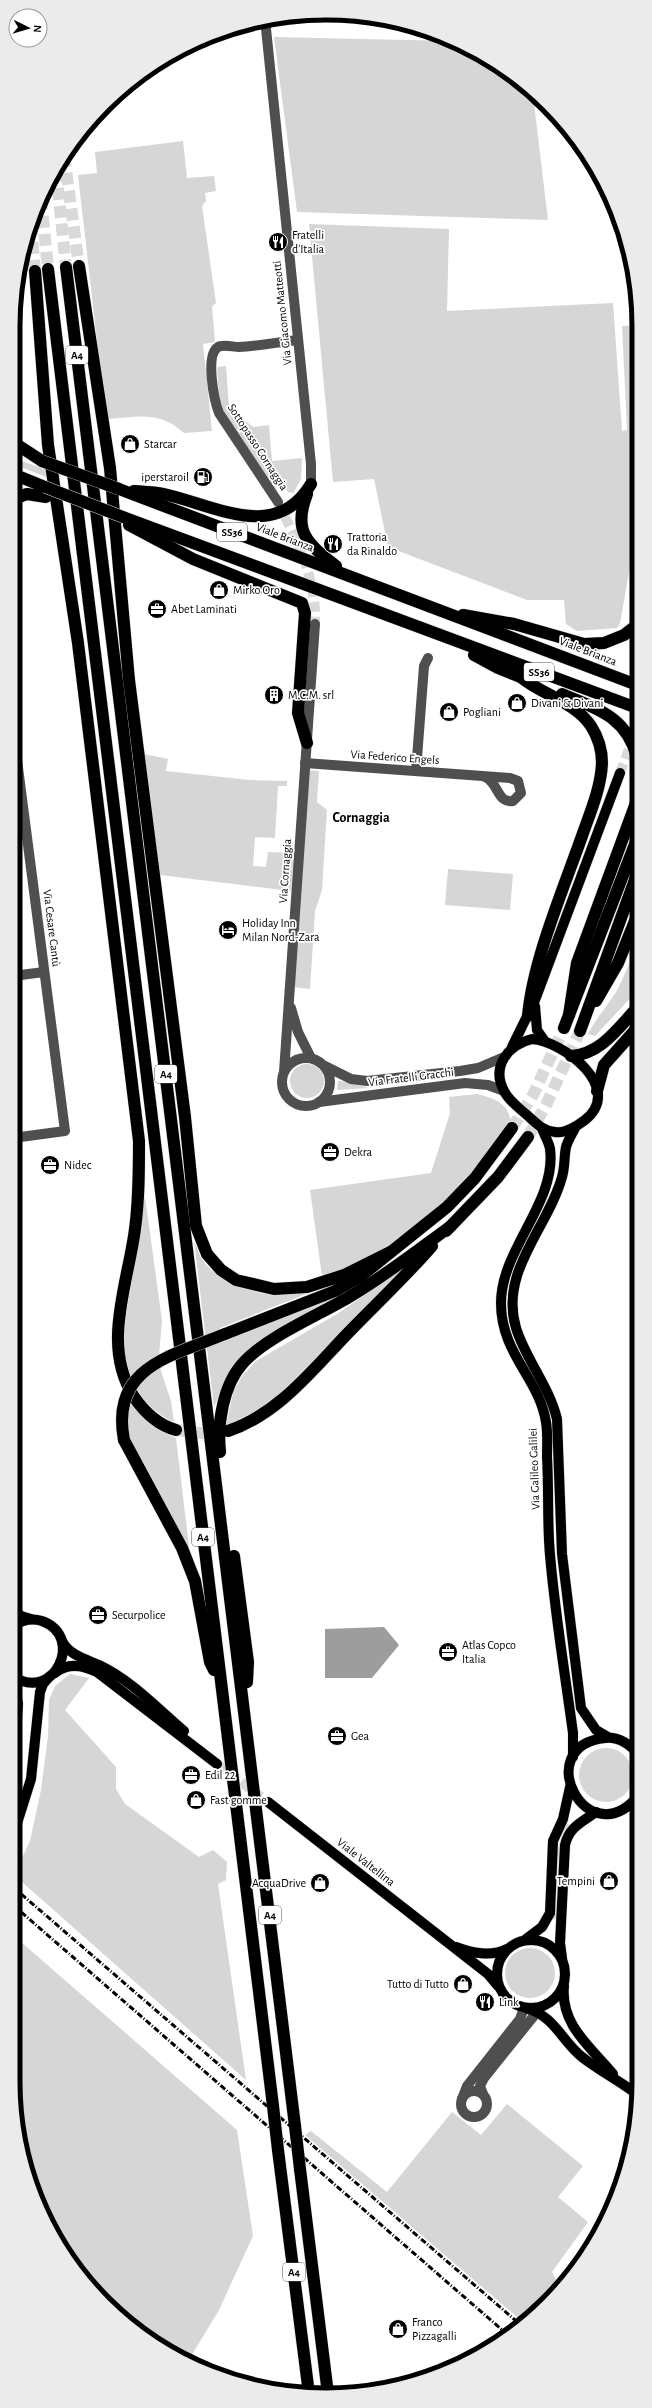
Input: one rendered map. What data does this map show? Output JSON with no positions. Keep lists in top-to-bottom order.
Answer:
{
  "streets": {
    "highway": ["A4", "SS36", "Viale Brianza"],
    "main road": ["Via Galileo Galilei", "Viale Valtellina"],
    "street": [
      "Via Giacomo Matteotti",
      "Sottopasso Cornaggia",
      "Via Federico Engels",
      "Via Cornaggia",
      "Via Cesare Cantù",
      "Via Fratelli Gracchi"
    ]
  },
  "crossings": [
    ["Via Giacomo Matteotti", "Sottopasso Cornaggia"],
    ["Via Federico Engels", "Via Cornaggia"],
    ["Via Cornaggia", "Via Fratelli Gracchi"],
    ["Via Fratelli Gracchi", "Via Galileo Galilei"]
  ],
  "districts": ["Cornaggia"],
  "places": {
    "restaurant": ["Fratelli d'Italia", "Trattoria da Rinaldo", "Link"],
    "shop": [
      "Starcar",
      "Mirko Oro",
      "Divani & Divani",
      "Pogliani",
      "Fast gomme",
      "Tempini",
      "AcquaDrive",
      "Tutto di Tutto",
      "Franco Pizzagalli"
    ],
    "fuel station": ["iperstaroil"],
    "office": [
      "Abet Laminati",
      "Dekra",
      "Nidec",
      "Securpolice",
      "Atlas Copco Italia",
      "Gea",
      "Edil 22"
    ],
    "building": ["M.C.M. srl"],
    "hotel": ["Holiday Inn Milan Nord-Zara"]
  },
  "north": "right"
}
